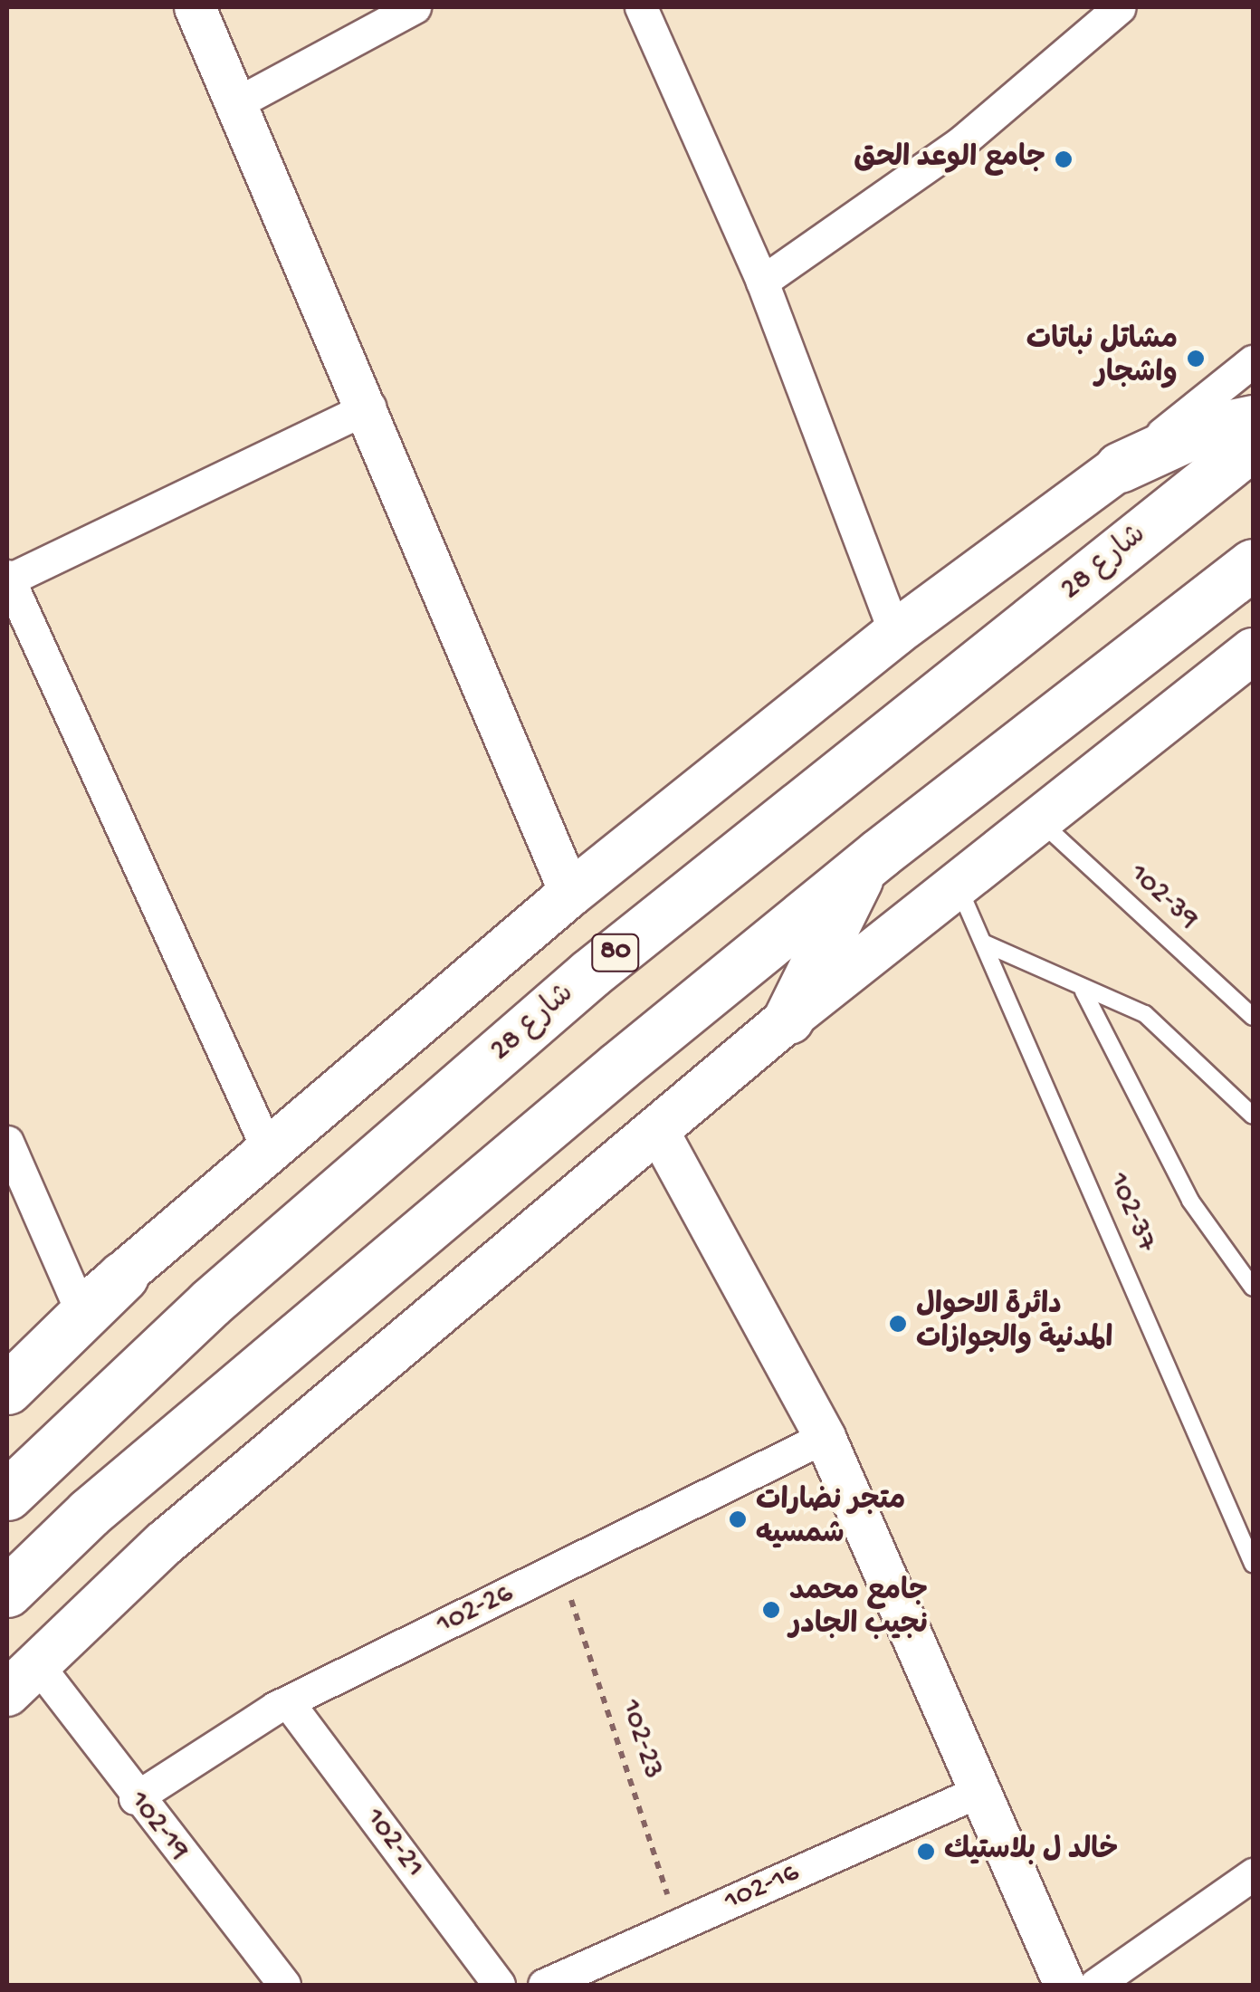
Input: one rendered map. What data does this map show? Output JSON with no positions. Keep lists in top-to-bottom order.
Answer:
{
  "streets": {
    "highway": ["شارع 28", "80"],
    "street": [
      "102-26",
      "102-19",
      "102-21",
      "102-16"
    ],
    "lane": ["102-39", "102-37"],
    "path": ["102-23"]
  },
  "crossings": [
    ["102-26", "102-23"],
    ["102-26", "102-19"],
    ["102-26", "102-21"],
    ["102-23", "102-16"]
  ],
  "places": [
    "جامع الوعد الحق",
    "مشاتل نباتات واشجار",
    "دائرة الاحوال المدنية والجوازات",
    "متجر نضارات شمسيه",
    "جامع محمد نجيب الجادر",
    "خالد ل بلاستيك"
  ]
}
